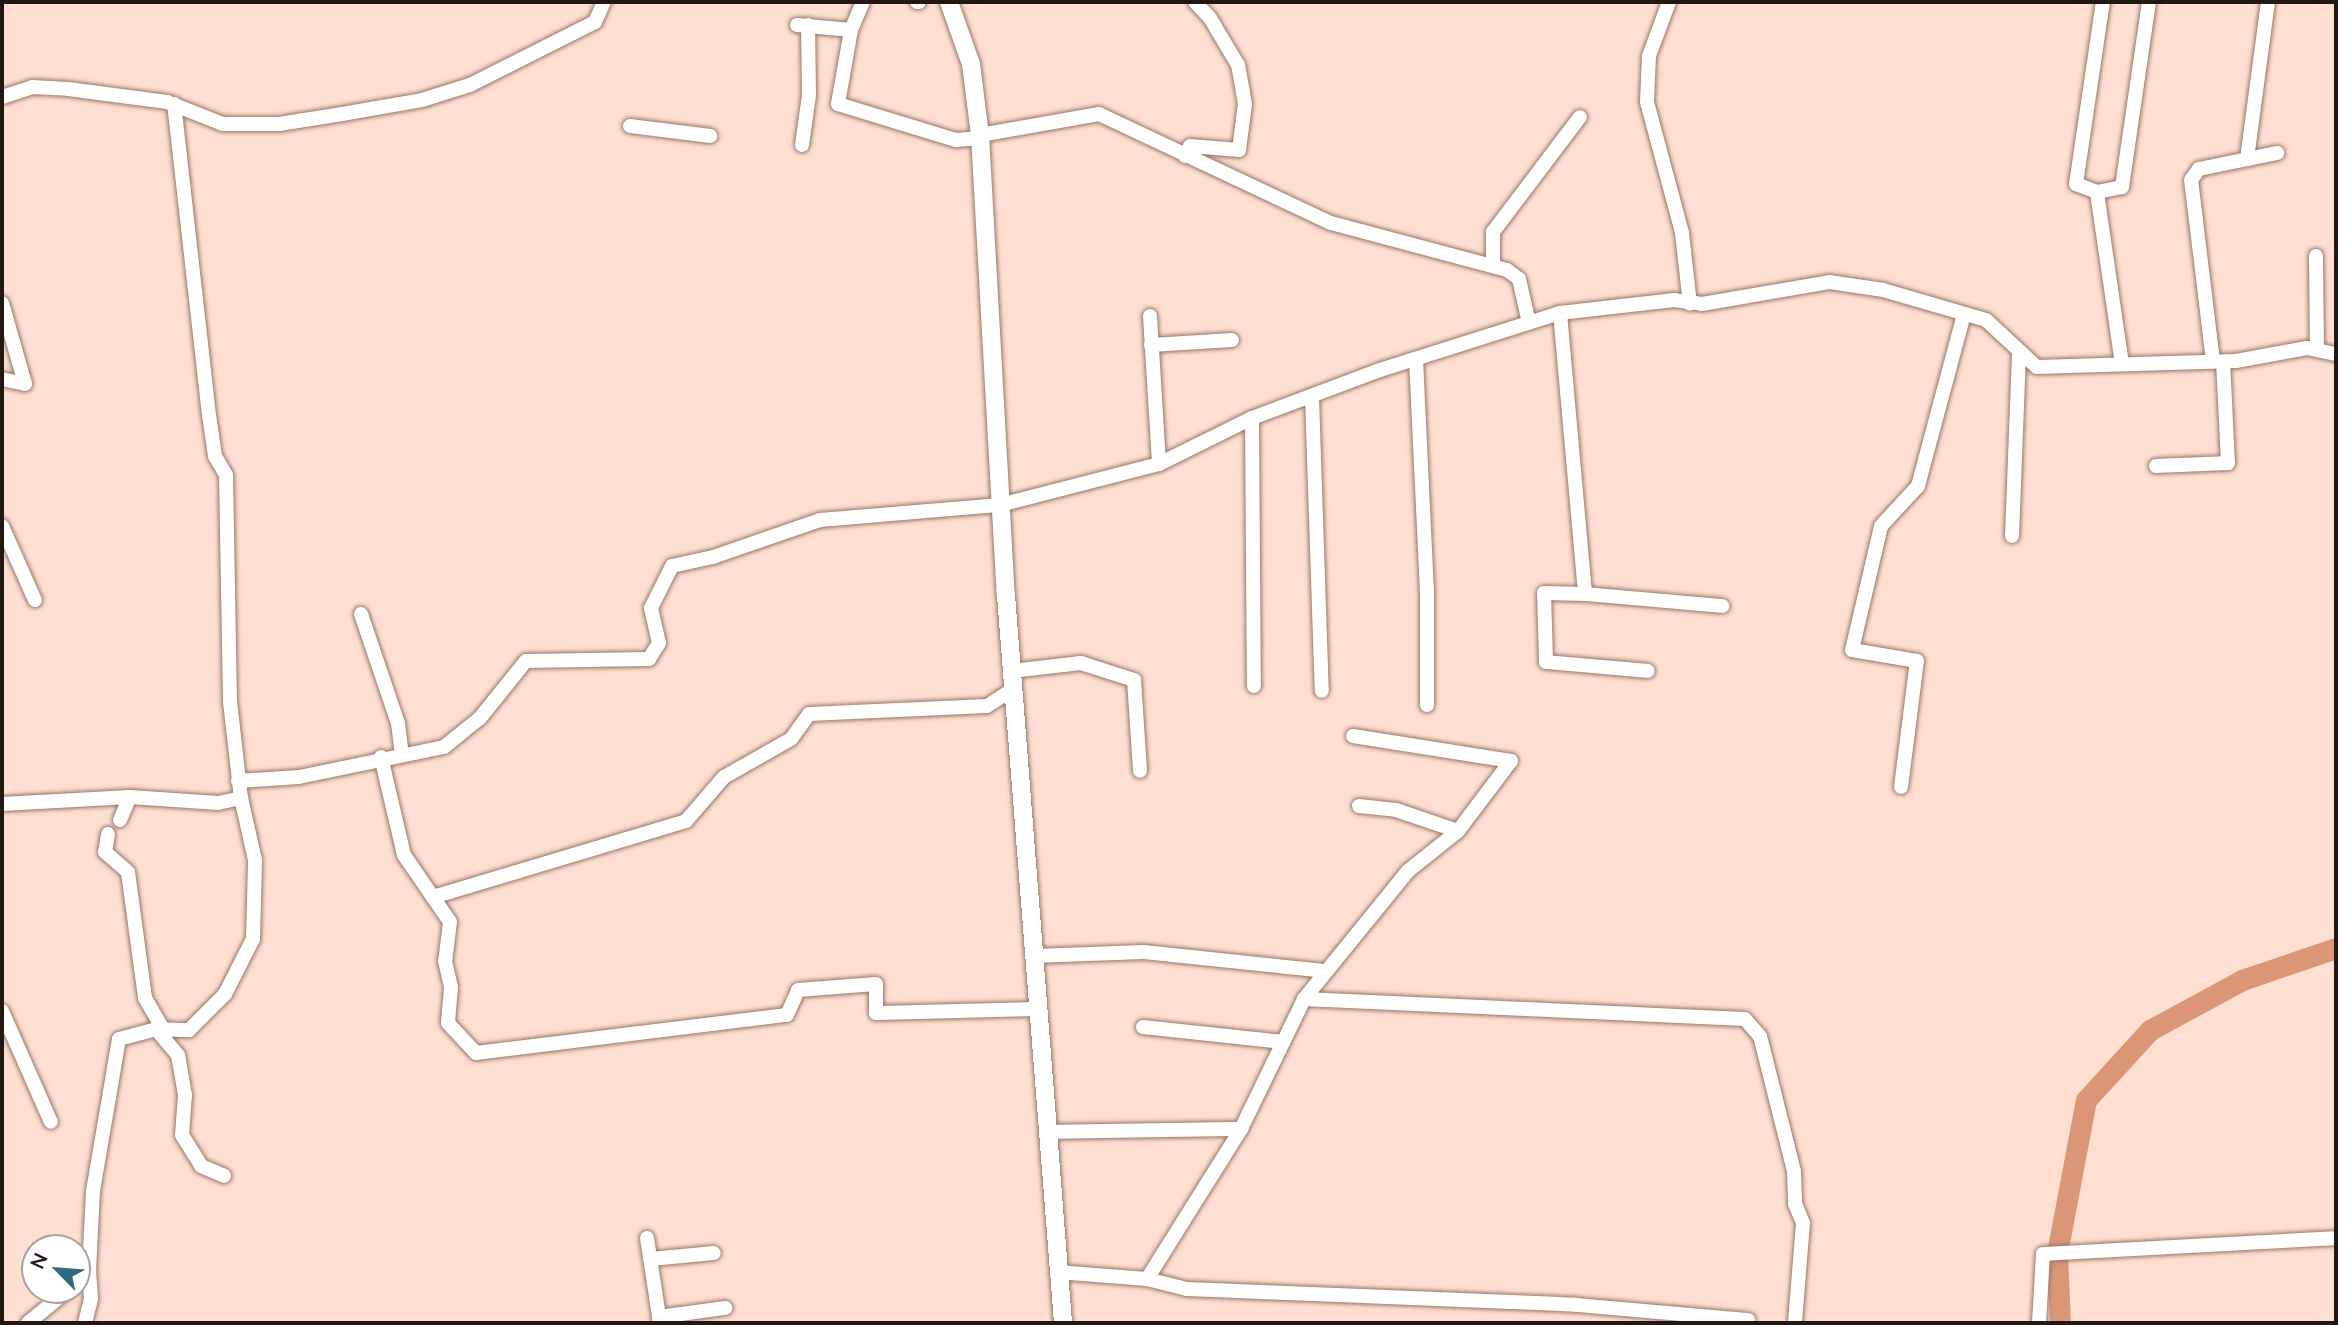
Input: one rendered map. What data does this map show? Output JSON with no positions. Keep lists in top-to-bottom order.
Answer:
{
  "north": "top left"
}
